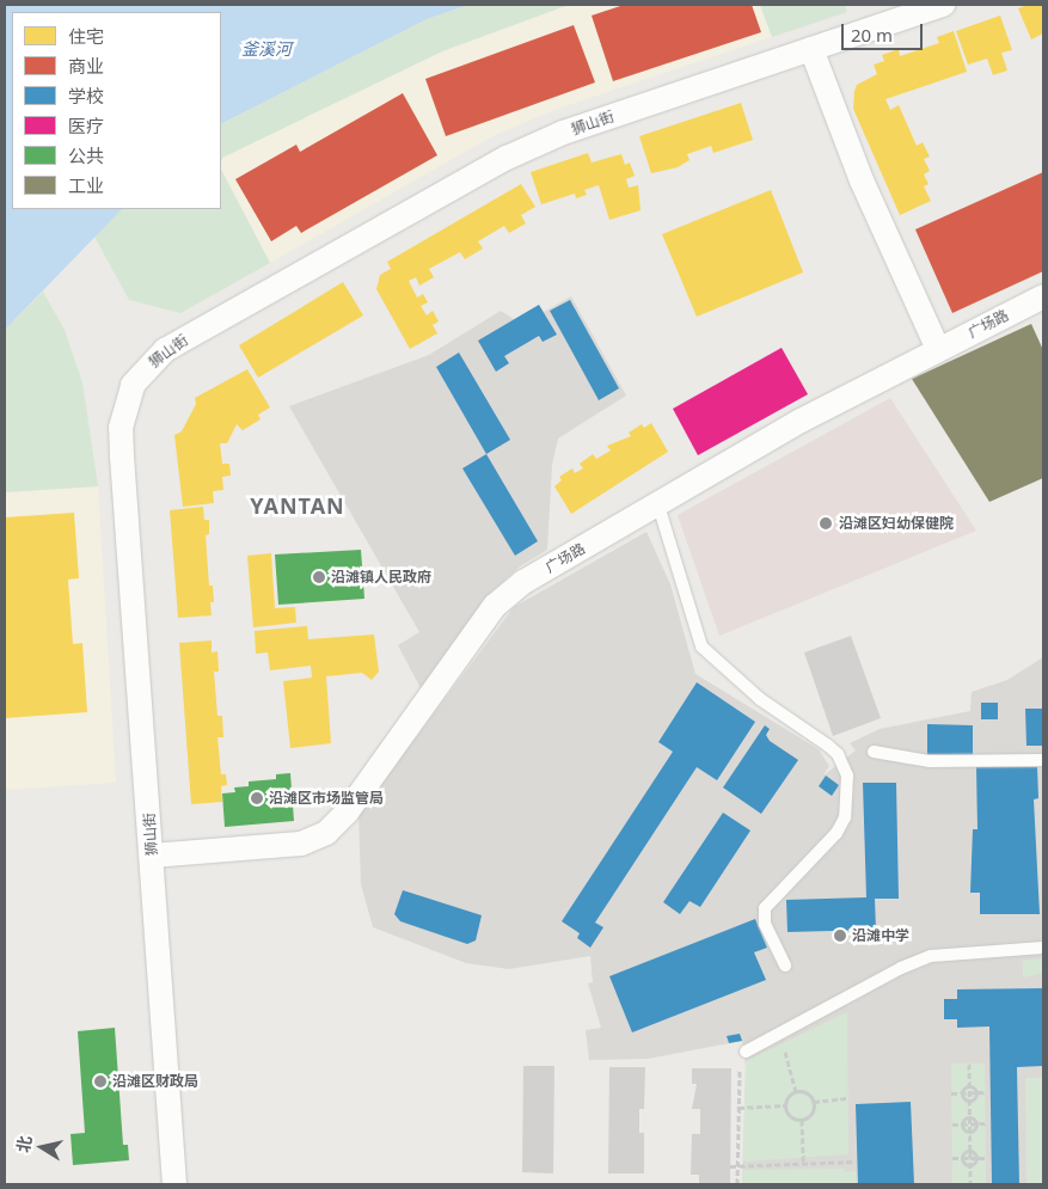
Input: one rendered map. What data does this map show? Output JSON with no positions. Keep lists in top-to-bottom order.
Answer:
{
  "streets": {
    "street": ["狮山街", "广场路"]
  },
  "crossings": [
    ["狮山街", "广场路"]
  ],
  "districts": ["YANTAN"],
  "water": ["釜溪河"],
  "places": [
    "沿滩区妇幼保健院",
    "沿滩镇人民政府",
    "沿滩区市场监管局",
    "沿滩中学",
    "沿滩区财政局"
  ],
  "legend": [
    "住宅",
    "商业",
    "学校",
    "医疗",
    "公共",
    "工业"
  ],
  "scale_bar": "20 m",
  "north": "left"
}
